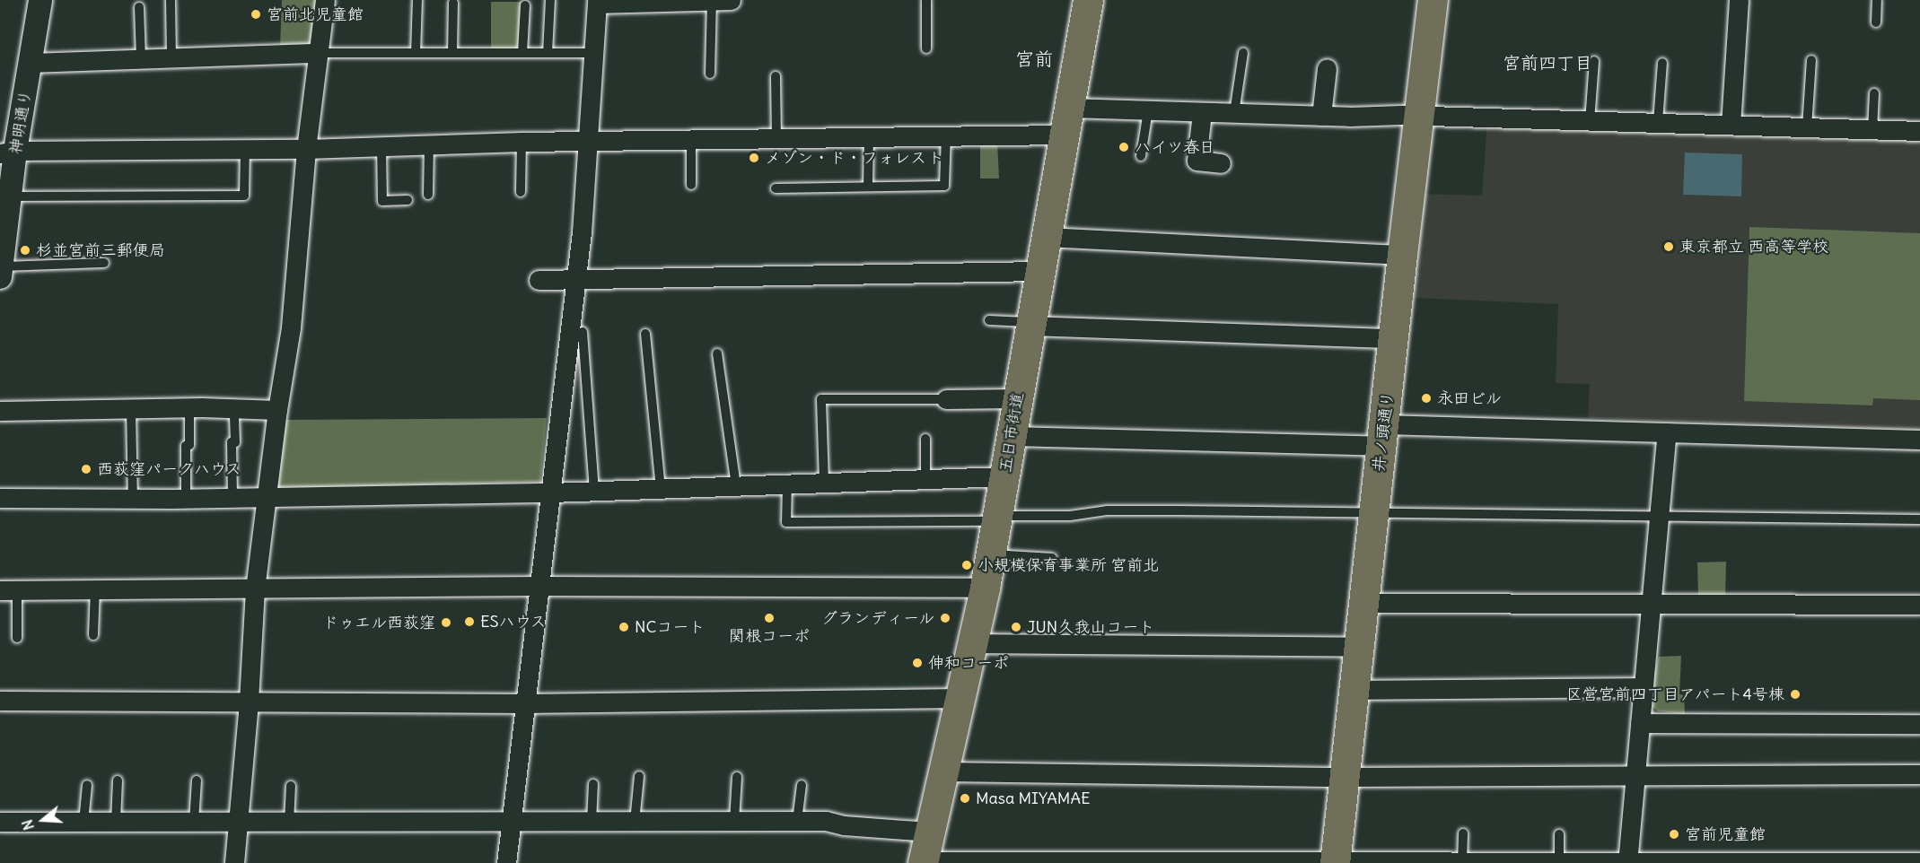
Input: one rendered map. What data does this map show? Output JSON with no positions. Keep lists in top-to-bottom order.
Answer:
{
  "streets": {
    "main road": ["井ノ頭通り", "五日市街道"],
    "street": ["神明通り"]
  },
  "districts": ["宮前", "宮前四丁目"],
  "places": [
    "宮前北児童館",
    "ハイツ春日",
    "メゾン・ド・フォレスト",
    "東京都立 西高等学校",
    "杉並宮前三郵便局",
    "永田ビル",
    "西荻窪パークハウス",
    "小規模保育事業所 宮前北",
    "関根コーポ",
    "グランディール",
    "ESハウス",
    "ドゥエル西荻窪",
    "NCコート",
    "JUN久我山コート",
    "伸和コーポ",
    "区営宮前四丁目アパート4号棟",
    "Masa MIYAMAE",
    "宮前児童館"
  ],
  "north": "left"
}
